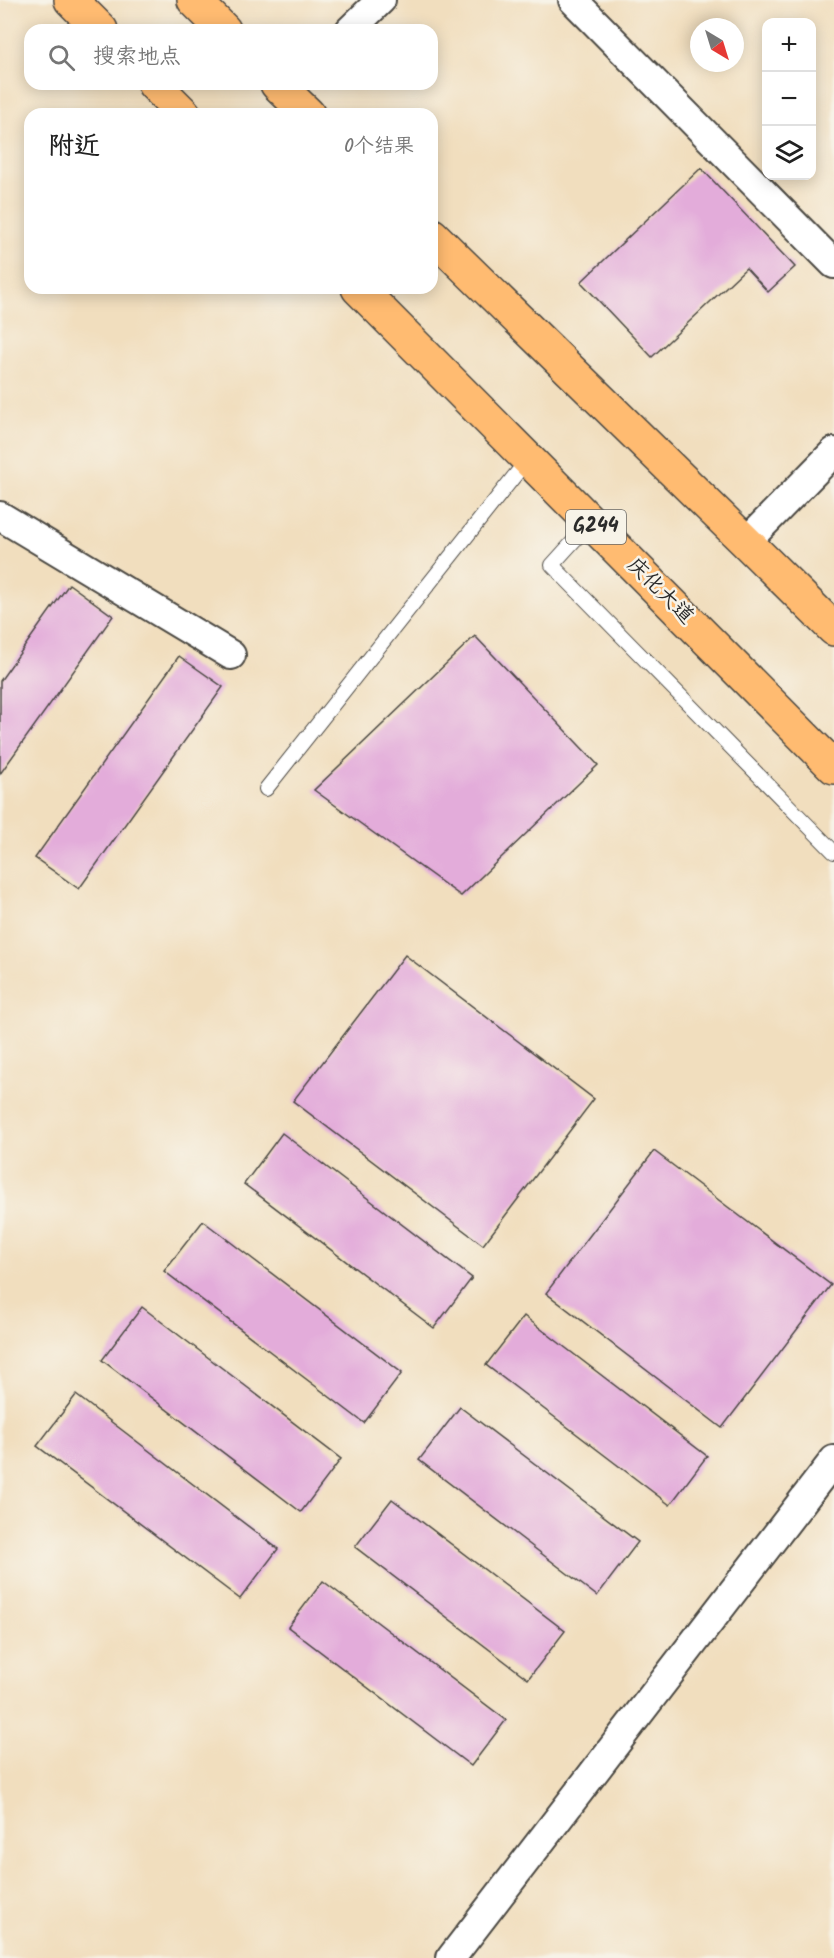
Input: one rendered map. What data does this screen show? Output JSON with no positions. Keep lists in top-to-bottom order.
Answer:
{
  "streets": {
    "highway": ["G244", "庆化大道"]
  },
  "north": "bottom right",
  "page": {
    "map_buttons": ["+", "−"],
    "search": "搜索地点",
    "heading": ["附近", "0个结果"]
  }
}
